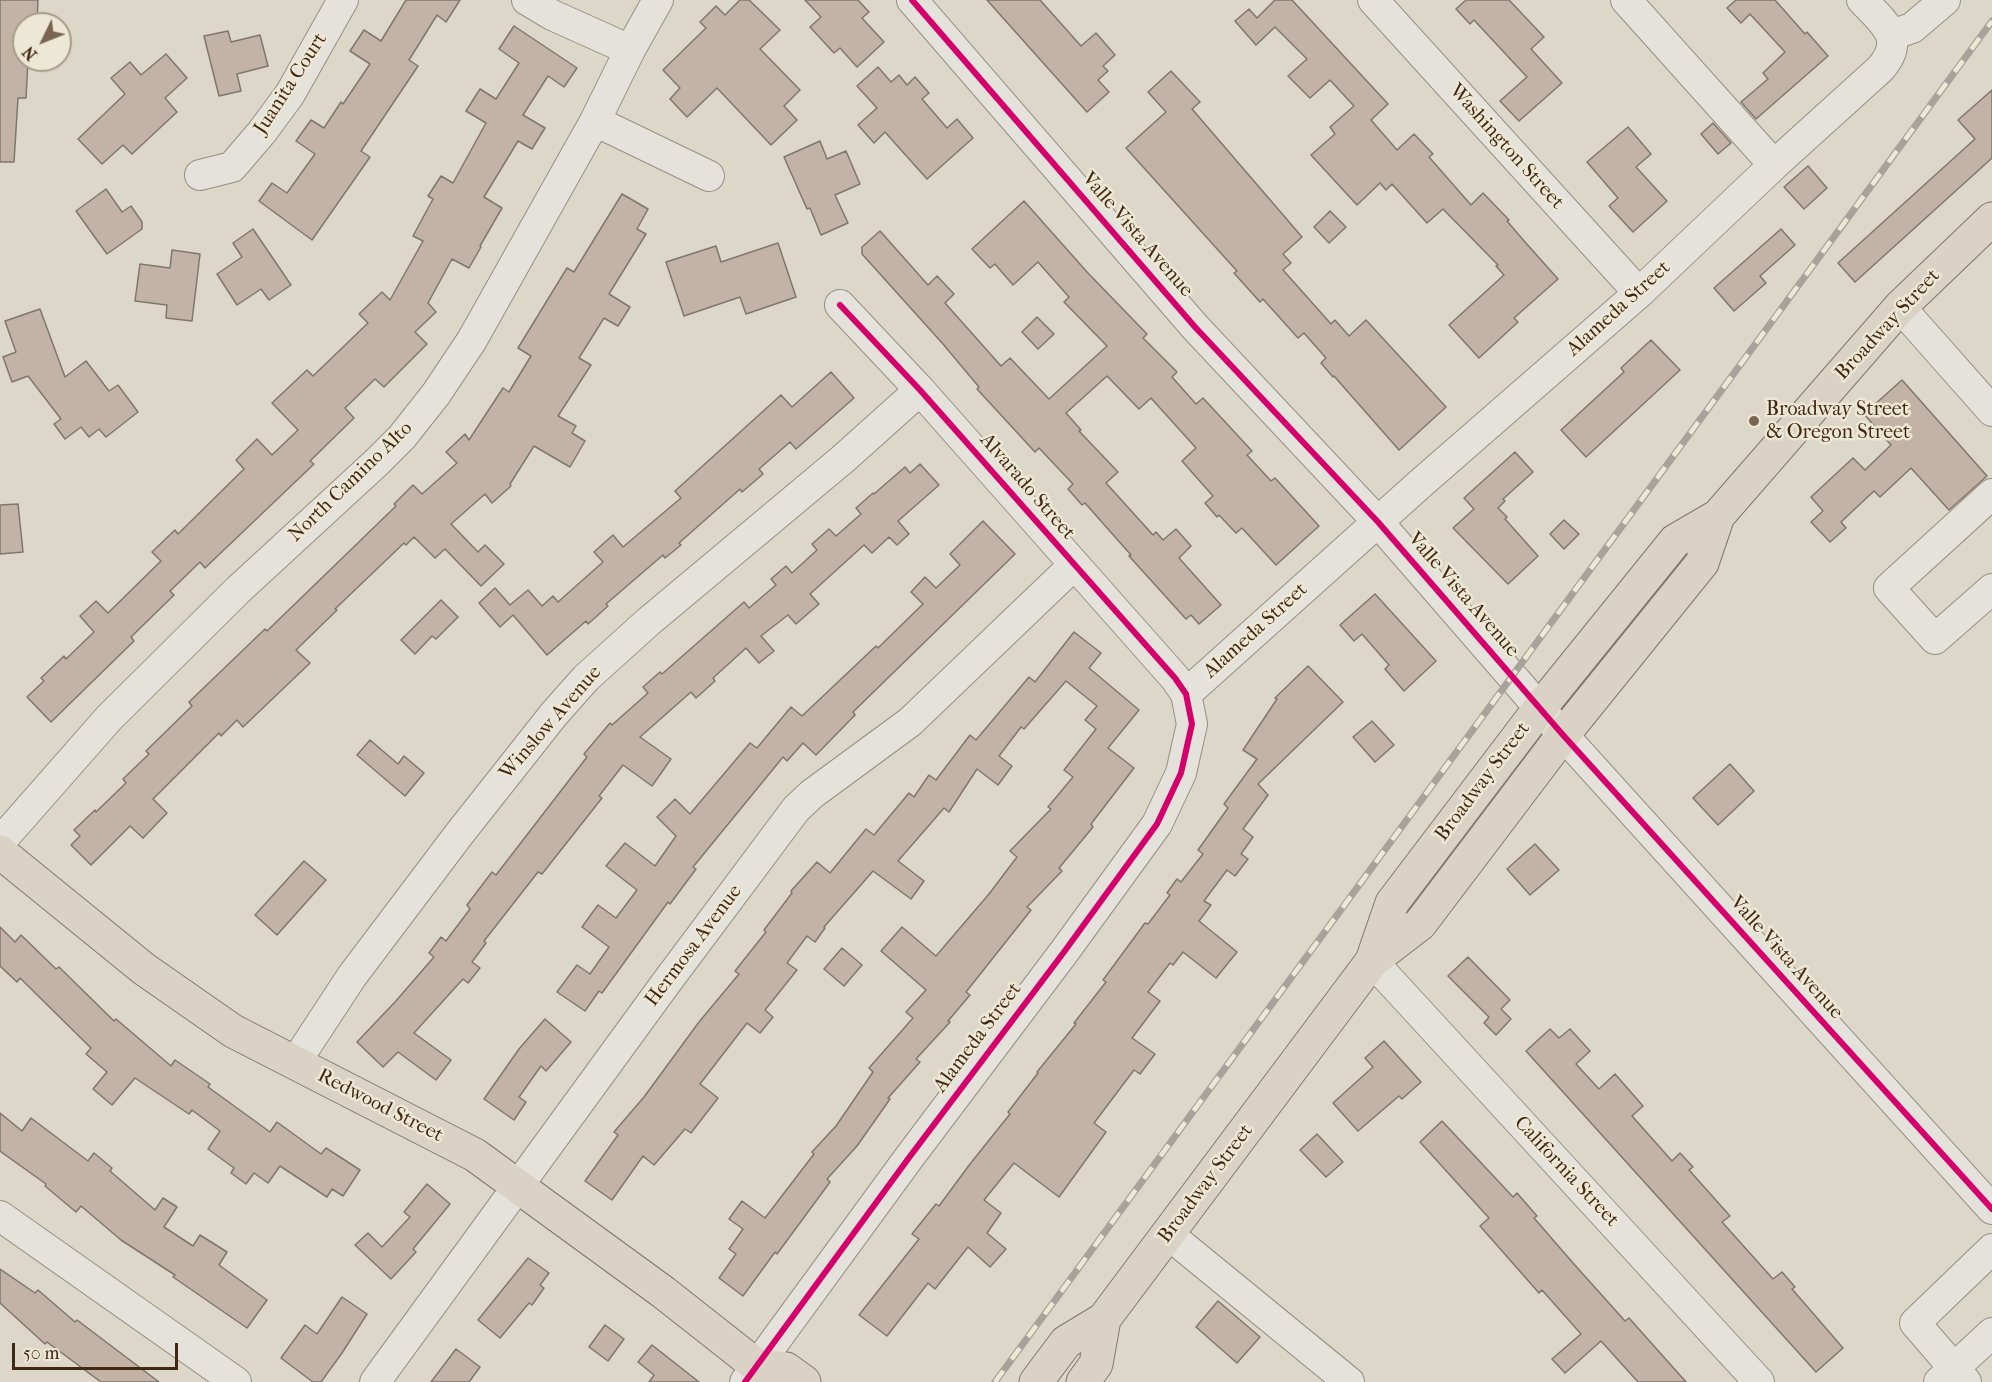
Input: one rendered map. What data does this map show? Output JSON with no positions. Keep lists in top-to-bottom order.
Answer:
{
  "streets": {
    "main road": ["Broadway Street", "Redwood Street"],
    "street": [
      "Juanita Court",
      "Washington Street",
      "Valle Vista Avenue",
      "Alameda Street",
      "North Camino Alto",
      "Alvarado Street",
      "Winslow Avenue",
      "Hermosa Avenue",
      "California Street"
    ]
  },
  "crossings": [
    ["Washington Street", "Alameda Street"],
    ["Valle Vista Avenue", "Alameda Street"],
    ["Valle Vista Avenue", "Broadway Street"],
    ["Alameda Street", "Alvarado Street"],
    ["Alameda Street", "Redwood Street"],
    ["Broadway Street", "California Street"],
    ["Alvarado Street", "Winslow Avenue"],
    ["Alvarado Street", "Hermosa Avenue"],
    ["Winslow Avenue", "Redwood Street"],
    ["Hermosa Avenue", "Redwood Street"]
  ],
  "places": ["Broadway Street & Oregon Street"],
  "scale_bar": "50 m",
  "north": "bottom left"
}
